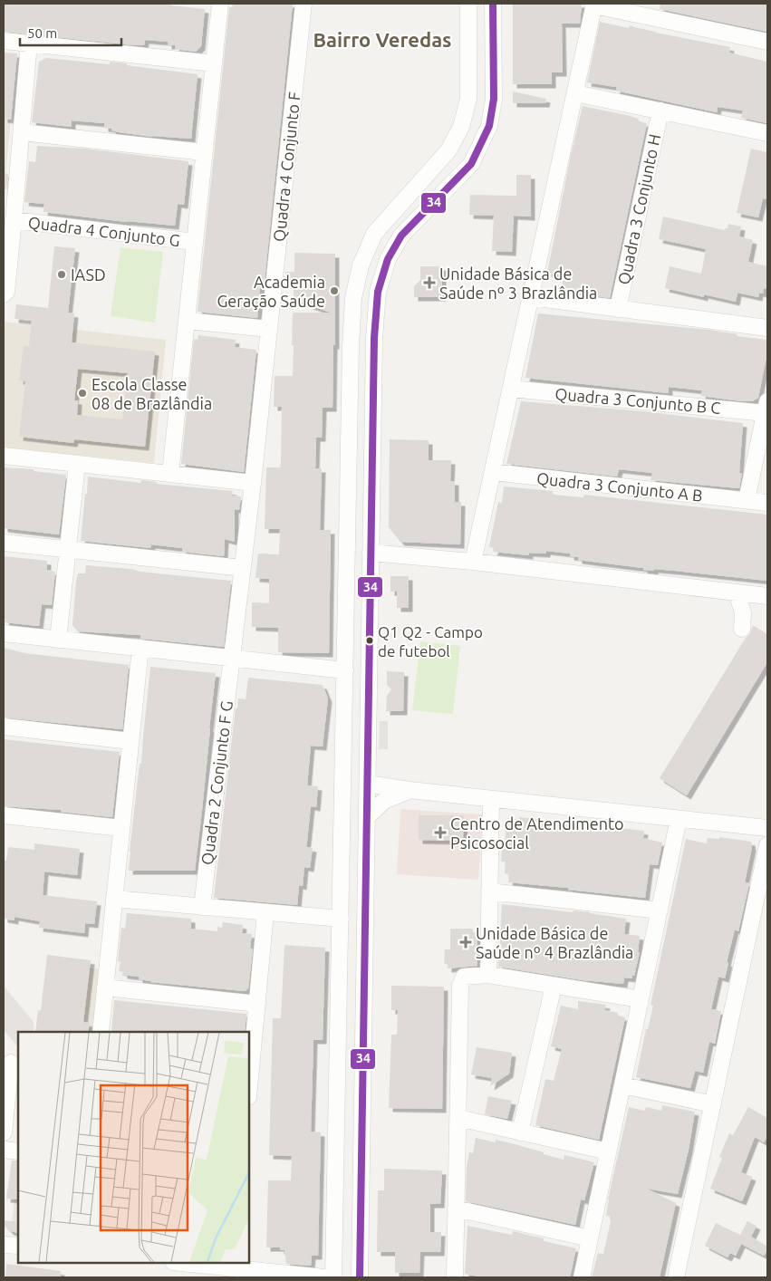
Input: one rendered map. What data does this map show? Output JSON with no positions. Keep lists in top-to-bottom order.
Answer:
{
  "streets": {
    "street": [
      "Quadra 4 Conjunto F",
      "Quadra 3 Conjunto H",
      "Quadra 4 Conjunto G",
      "Quadra 3 Conjunto B C",
      "Quadra 3 Conjunto A B",
      "Quadra 2 Conjunto F G"
    ]
  },
  "crossings": [
    ["Quadra 4 Conjunto F", "Quadra 2 Conjunto F G"]
  ],
  "districts": ["Bairro Veredas"],
  "places": {
    "other": [
      "IASD",
      "Academia Geração Saúde",
      "Escola Classe 08 de Brazlândia",
      "Q1 Q2 - Campo de futebol"
    ],
    "health": ["Unidade Básica de Saúde nº 3 Brazlândia", "Centro de Atendimento Psicosocial", "Unidade Básica de Saúde nº 4 Brazlândia"]
  },
  "lines": ["transit line 34"],
  "scale_bar": "50 m"
}
